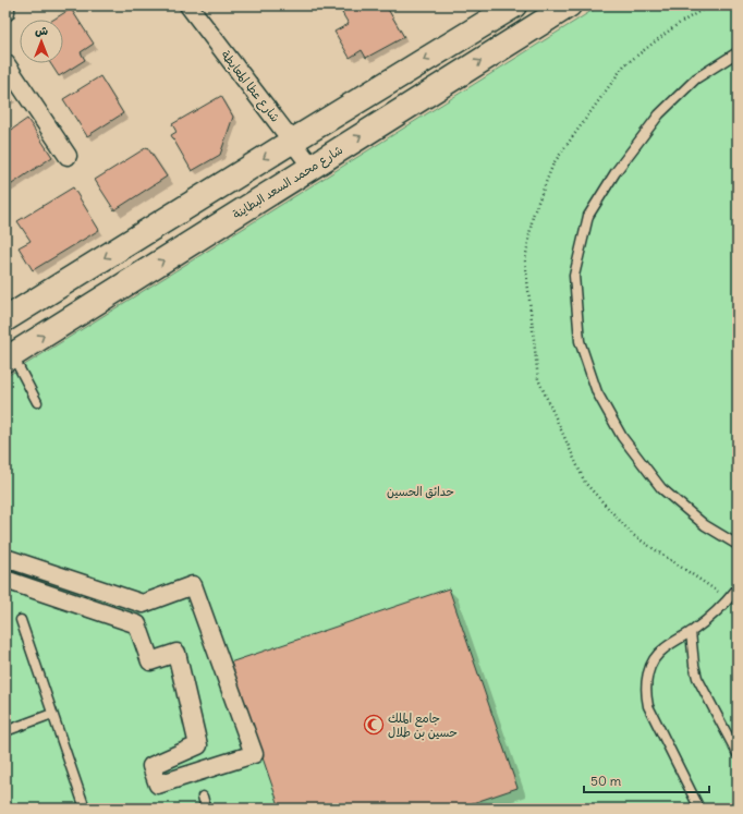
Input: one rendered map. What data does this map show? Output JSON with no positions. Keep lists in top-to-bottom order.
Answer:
{
  "streets": {
    "street": ["شارع عطا المعايطة", "شارع محمد السعد البطاينة"]
  },
  "crossings": [
    ["شارع عطا المعايطة", "شارع محمد السعد البطاينة"]
  ],
  "parks": ["حدائق الحسين"],
  "places": {
    "mosque": ["جامع الملك حسين بن طلال"]
  },
  "scale_bar": "50 m",
  "north": "top"
}
